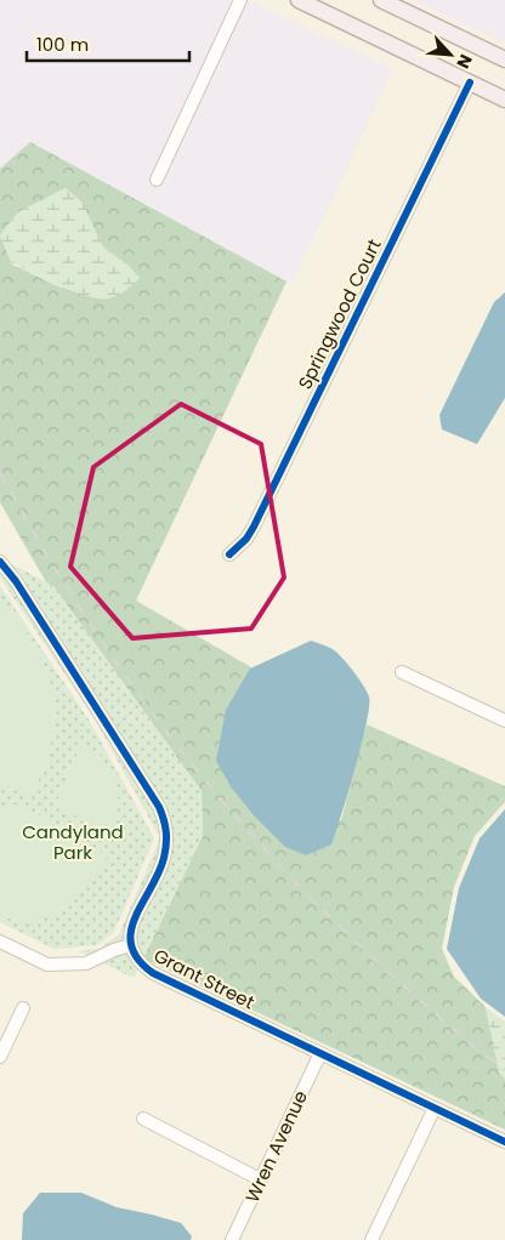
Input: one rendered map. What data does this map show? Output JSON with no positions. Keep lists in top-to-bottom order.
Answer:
{
  "streets": {
    "street": ["Springwood Court", "Grant Street", "Wren Avenue"]
  },
  "crossings": [
    ["Grant Street", "Wren Avenue"]
  ],
  "parks": ["Candyland Park"],
  "scale_bar": "100 m",
  "north": "bottom right"
}
